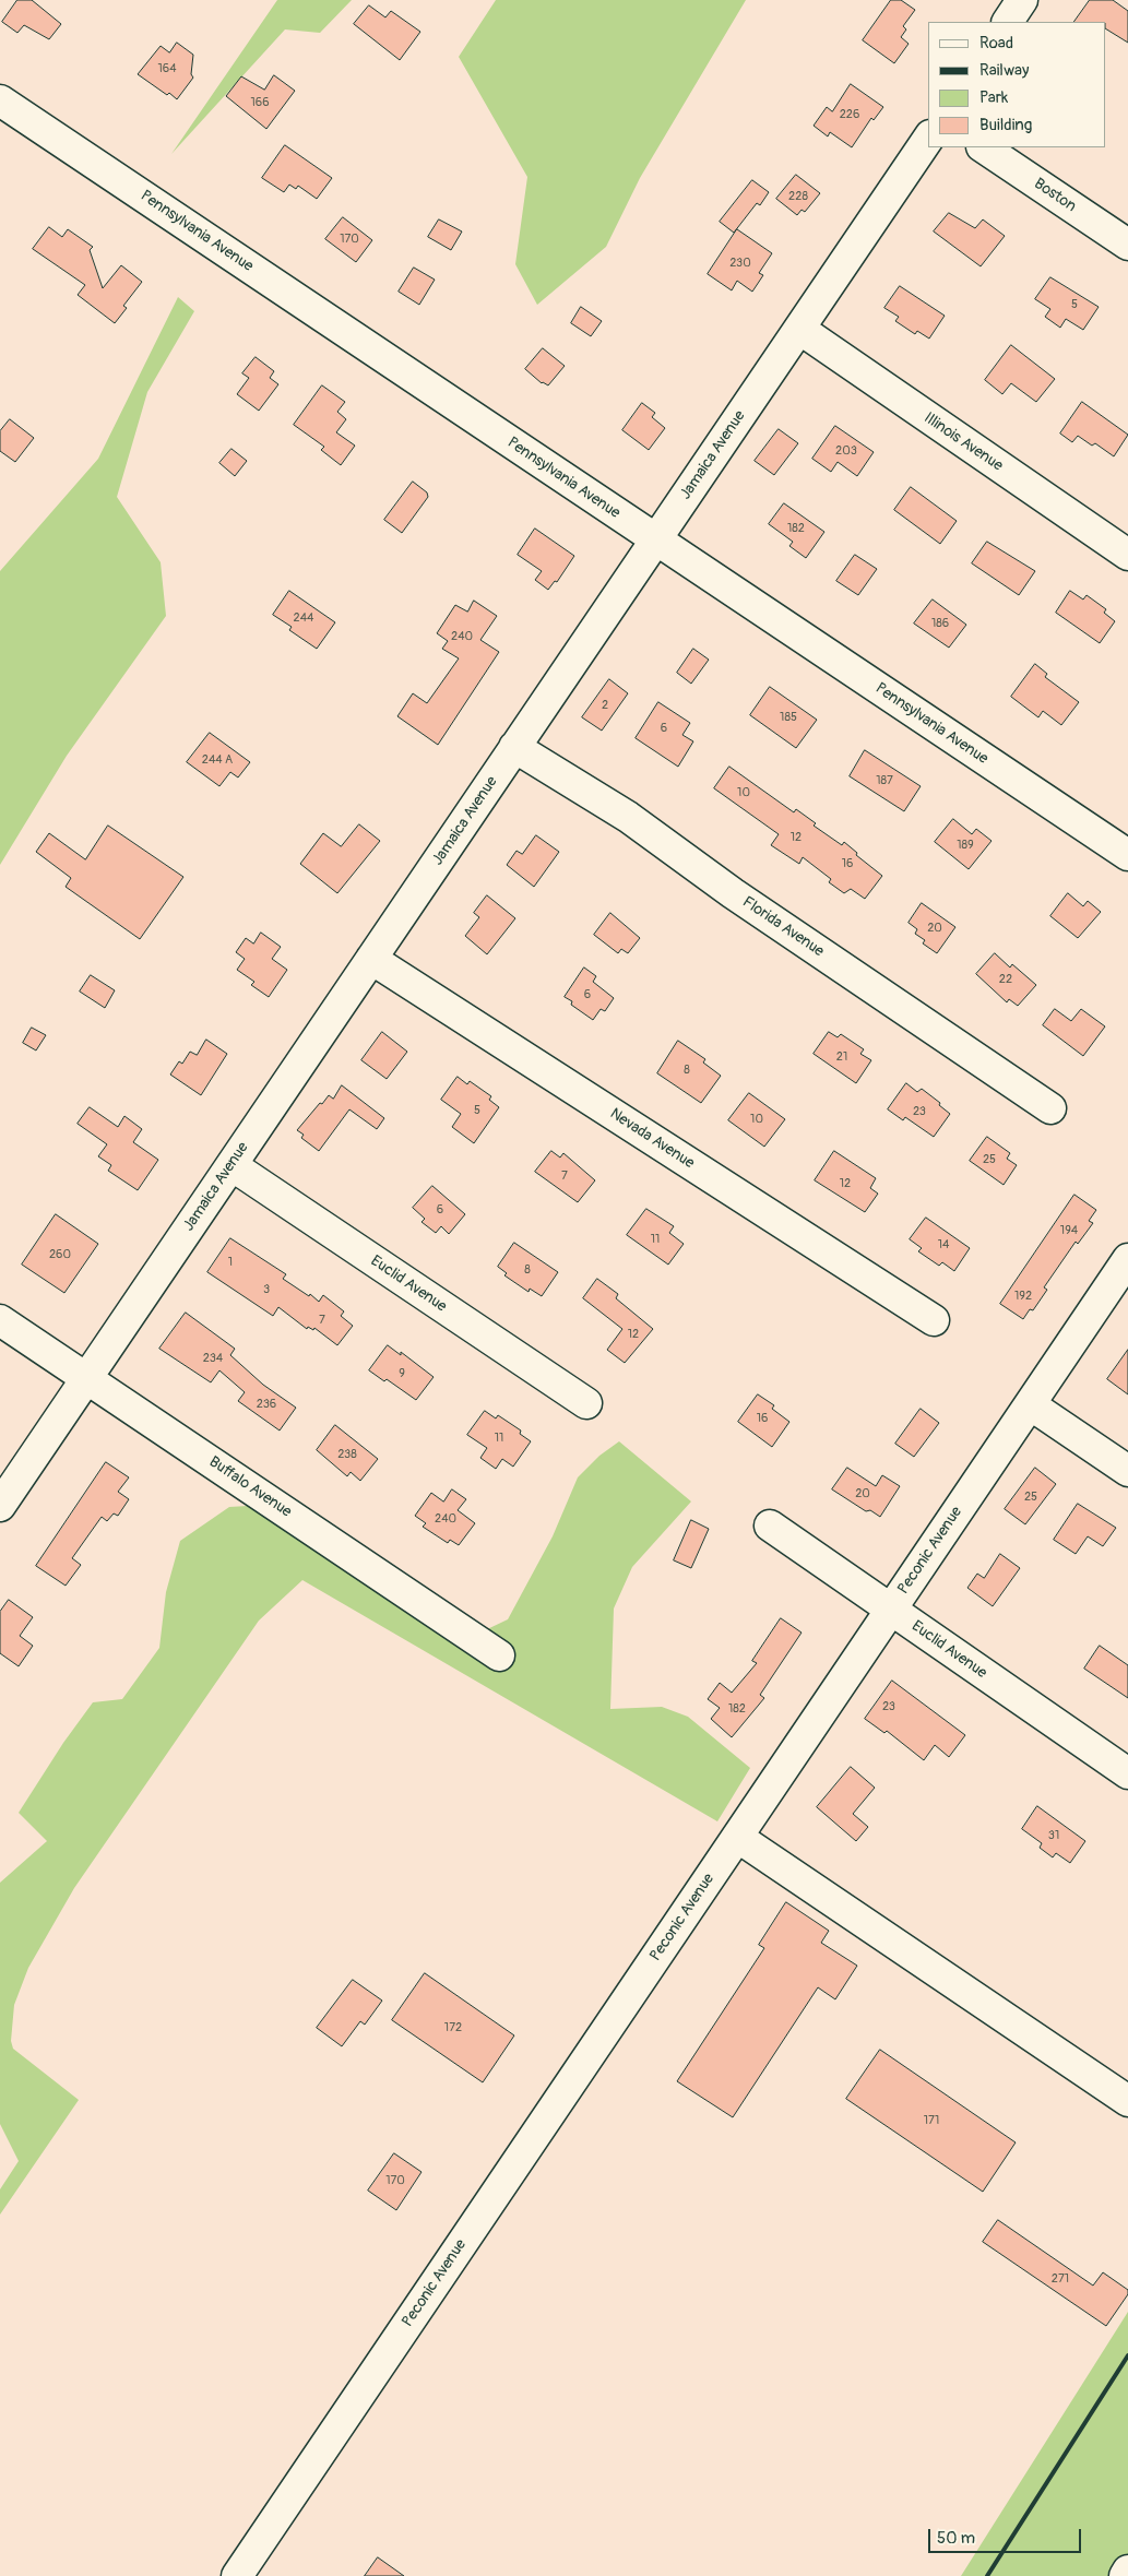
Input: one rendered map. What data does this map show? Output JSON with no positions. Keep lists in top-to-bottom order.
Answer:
{
  "streets": {
    "street": [
      "Boston",
      "Pennsylvania Avenue",
      "Illinois Avenue",
      "Jamaica Avenue",
      "Florida Avenue",
      "Nevada Avenue",
      "Euclid Avenue",
      "Buffalo Avenue",
      "Peconic Avenue"
    ]
  },
  "crossings": [
    ["Pennsylvania Avenue", "Jamaica Avenue"],
    ["Illinois Avenue", "Jamaica Avenue"],
    ["Jamaica Avenue", "Florida Avenue"],
    ["Jamaica Avenue", "Nevada Avenue"],
    ["Jamaica Avenue", "Euclid Avenue"],
    ["Jamaica Avenue", "Buffalo Avenue"],
    ["Euclid Avenue", "Peconic Avenue"]
  ],
  "house_numbers": [
    "164",
    "166",
    "226",
    "228",
    "170",
    "230",
    "5",
    "203",
    "182",
    "244",
    "186",
    "240",
    "2",
    "185",
    "6",
    "244 A",
    "187",
    "10",
    "12",
    "189",
    "16",
    "20",
    "22",
    "6",
    "21",
    "8",
    "5",
    "23",
    "10",
    "25",
    "7",
    "12",
    "6",
    "194",
    "11",
    "14",
    "260",
    "1",
    "8",
    "3",
    "192",
    "7",
    "12",
    "234",
    "9",
    "236",
    "16",
    "11",
    "238",
    "20",
    "25",
    "240",
    "23",
    "182",
    "31",
    "172",
    "171",
    "170",
    "271"
  ],
  "legend": [
    "Road",
    "Railway",
    "Park",
    "Building"
  ],
  "scale_bar": "50 m"
}
